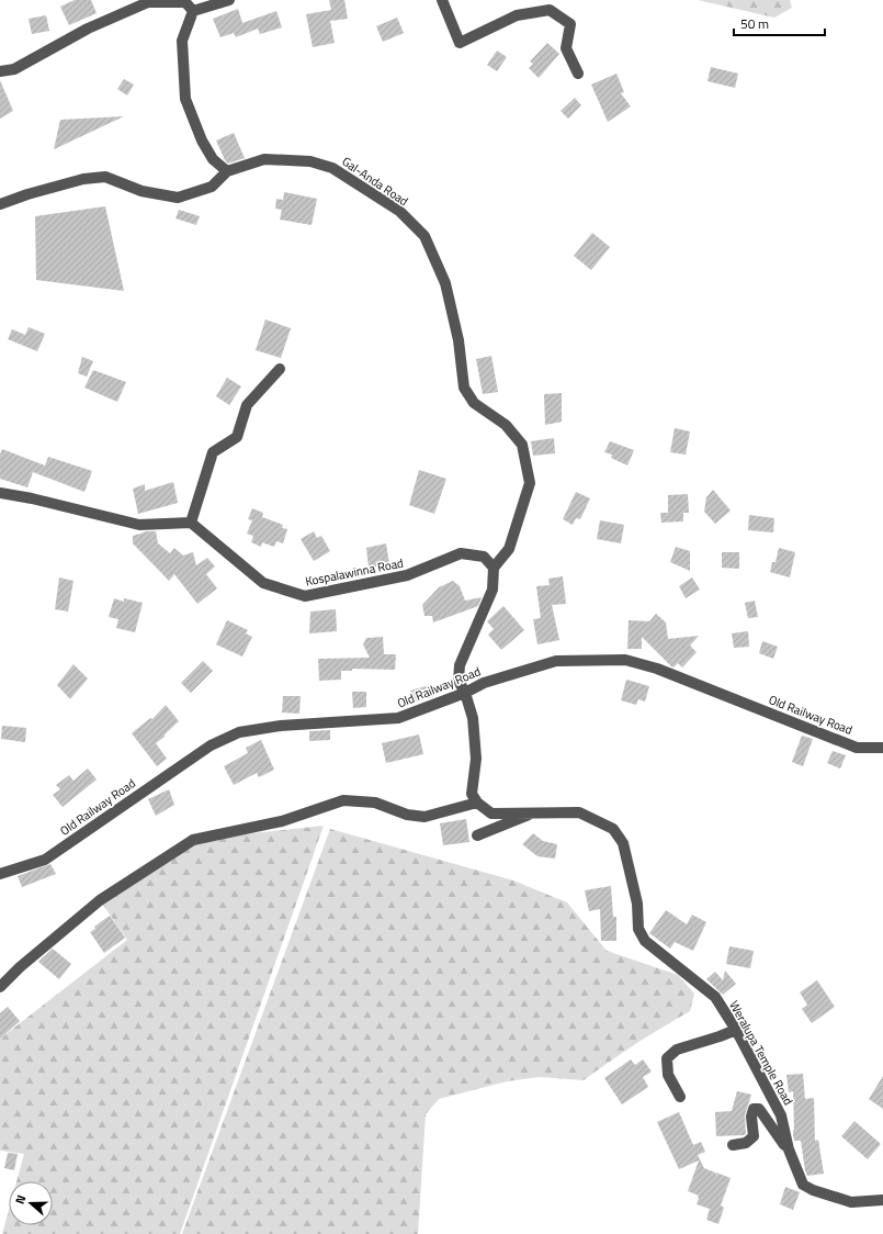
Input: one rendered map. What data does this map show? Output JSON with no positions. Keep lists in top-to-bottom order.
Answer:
{
  "streets": {
    "street": [
      "Gal-Anda Road",
      "Kospalawinna Road",
      "Old Railway Road",
      "Weralupa Temple Road"
    ]
  },
  "crossings": [
    ["Gal-Anda Road", "Kospalawinna Road"]
  ],
  "scale_bar": "50 m",
  "north": "left"
}
